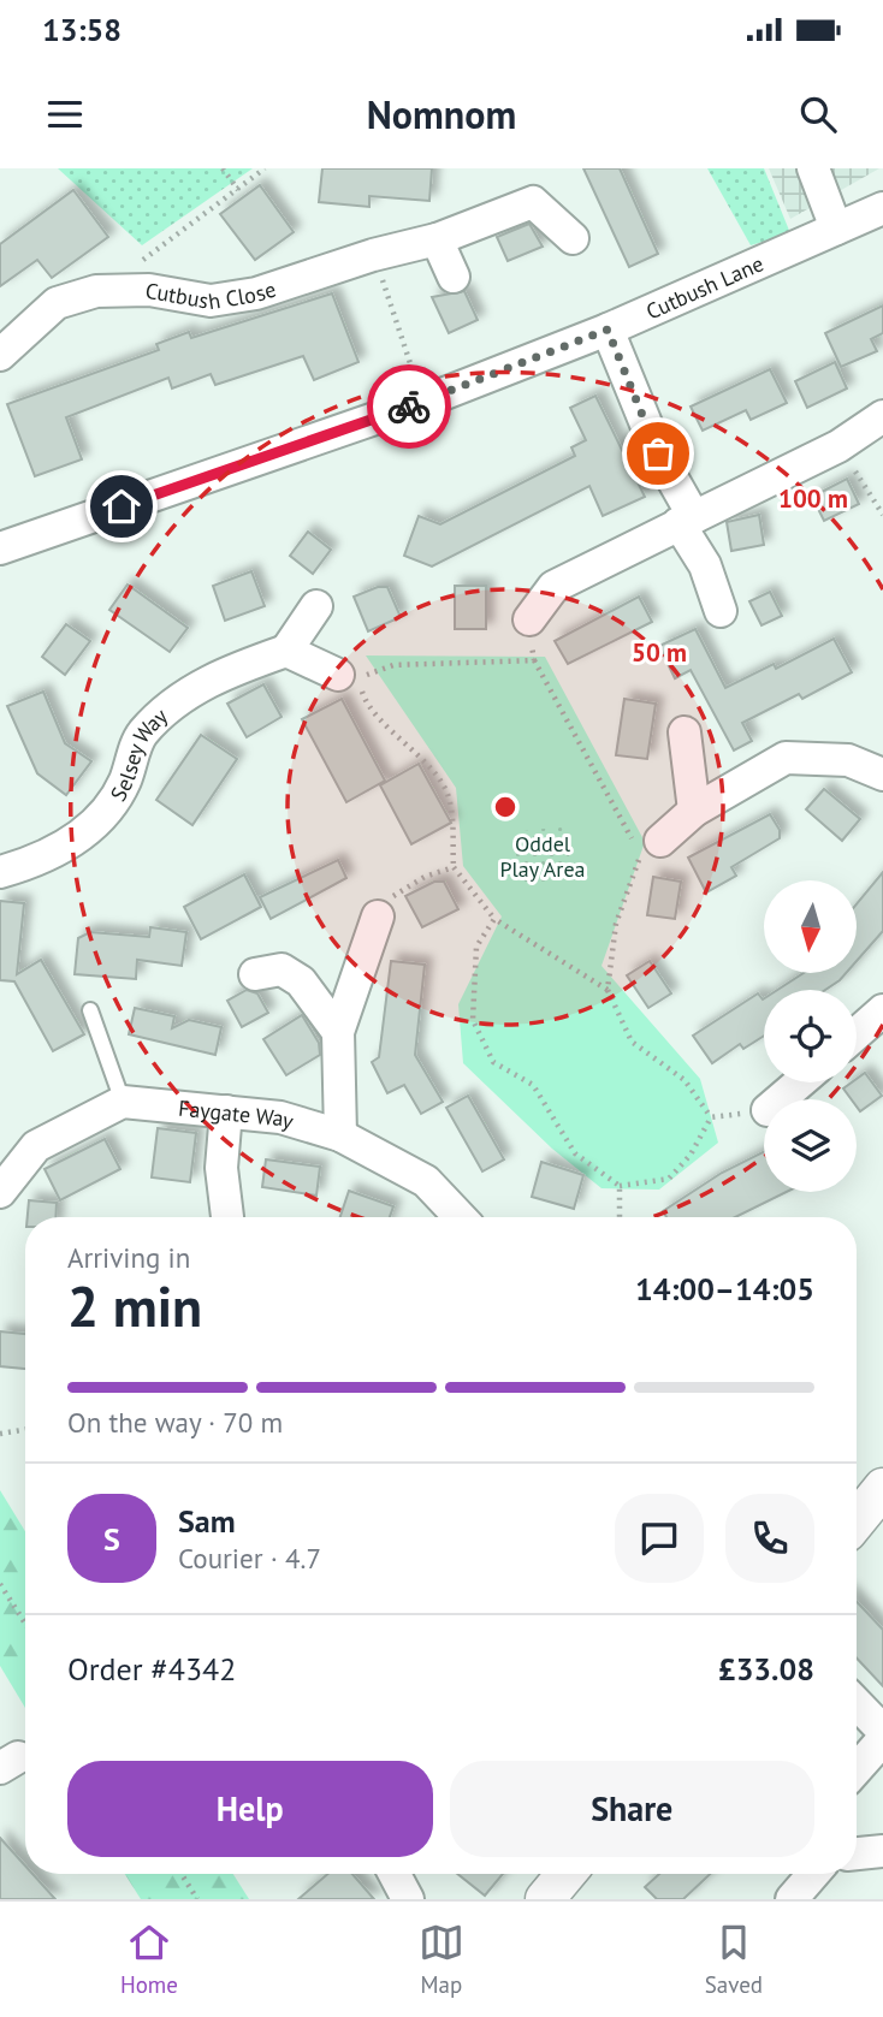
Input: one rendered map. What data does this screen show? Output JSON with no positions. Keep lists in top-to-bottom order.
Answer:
{
  "streets": {
    "street": [
      "Cutbush Close",
      "Cutbush Lane",
      "Selsey Way",
      "Faygate Way"
    ]
  },
  "parks": ["Oddel Play Area"],
  "north": "bottom",
  "page": {
    "status": "13:58",
    "header": "Nomnom",
    "heading": ["2 min", "Arriving in", "14:00–14:05"],
    "panel": [
      "Sam",
      "Courier · 4.7",
      "Order #4342",
      "£33.08"
    ],
    "bar": "On the way · 70 m",
    "round": "S",
    "buttons": ["Help", "Share"],
    "tabs": ["Home", "Map", "Saved"]
  },
  "rings": ["100 m", "50 m"]
}
